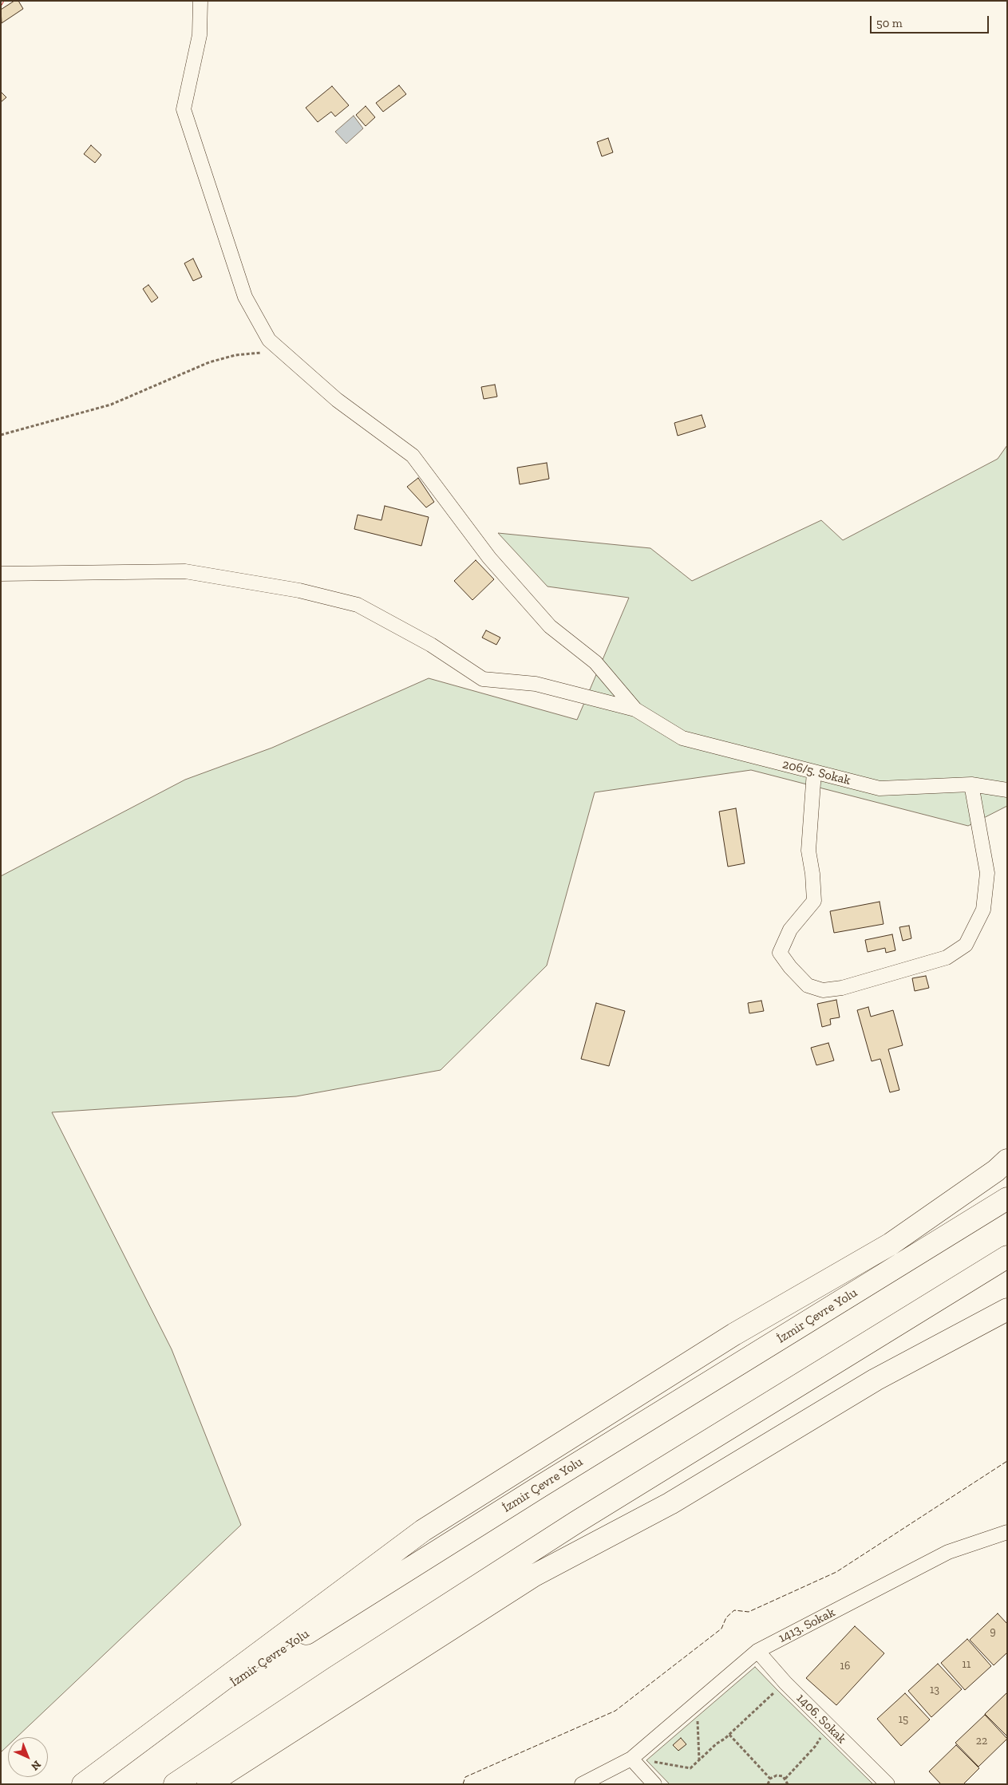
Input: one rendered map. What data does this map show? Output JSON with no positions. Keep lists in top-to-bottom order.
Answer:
{
  "streets": {
    "highway": ["İzmir Çevre Yolu"],
    "street": ["206/5. Sokak", "1413. Sokak", "1406. Sokak"]
  },
  "crossings": [
    ["1413. Sokak", "1406. Sokak"]
  ],
  "house_numbers": [
    "9",
    "11",
    "16",
    "13",
    "15",
    "22"
  ],
  "scale_bar": "50 m",
  "north": "bottom right"
}
